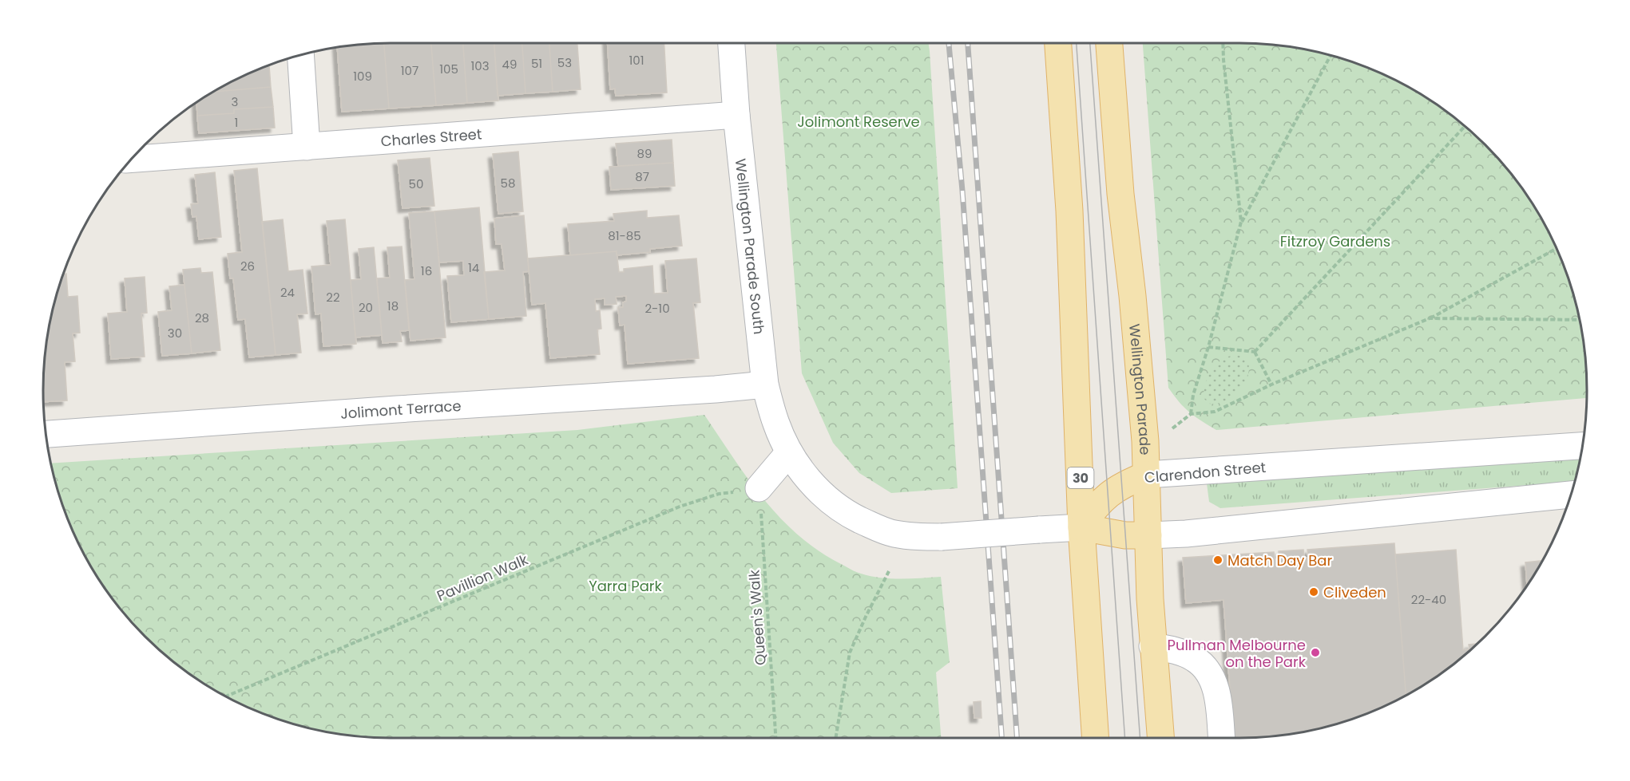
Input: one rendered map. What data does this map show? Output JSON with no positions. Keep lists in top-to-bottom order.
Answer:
{
  "streets": {
    "main road": ["Wellington Parade", "Clarendon Street", "30"],
    "street": ["Charles Street", "Wellington Parade South", "Jolimont Terrace"],
    "path": ["Pavillion Walk", "Queen's Walk"]
  },
  "crossings": [
    ["Charles Street", "Wellington Parade South"],
    ["Wellington Parade South", "Jolimont Terrace"],
    ["Wellington Parade South", "Clarendon Street"],
    ["Wellington Parade South", "30"],
    ["Wellington Parade", "Clarendon Street"],
    ["Clarendon Street", "30"],
    ["Pavillion Walk", "Queen's Walk"]
  ],
  "parks": ["Jolimont Reserve", "Fitzroy Gardens", "Yarra Park"],
  "places": ["Match Day Bar", "Cliveden", "Pullman Melbourne on the Park"],
  "house_numbers": [
    "101",
    "53",
    "51",
    "49",
    "103",
    "105",
    "107",
    "109",
    "3",
    "1",
    "89",
    "87",
    "58",
    "50",
    "81-85",
    "26",
    "14",
    "16",
    "24",
    "22",
    "18",
    "20",
    "2-10",
    "28",
    "30",
    "22-40"
  ]
}
